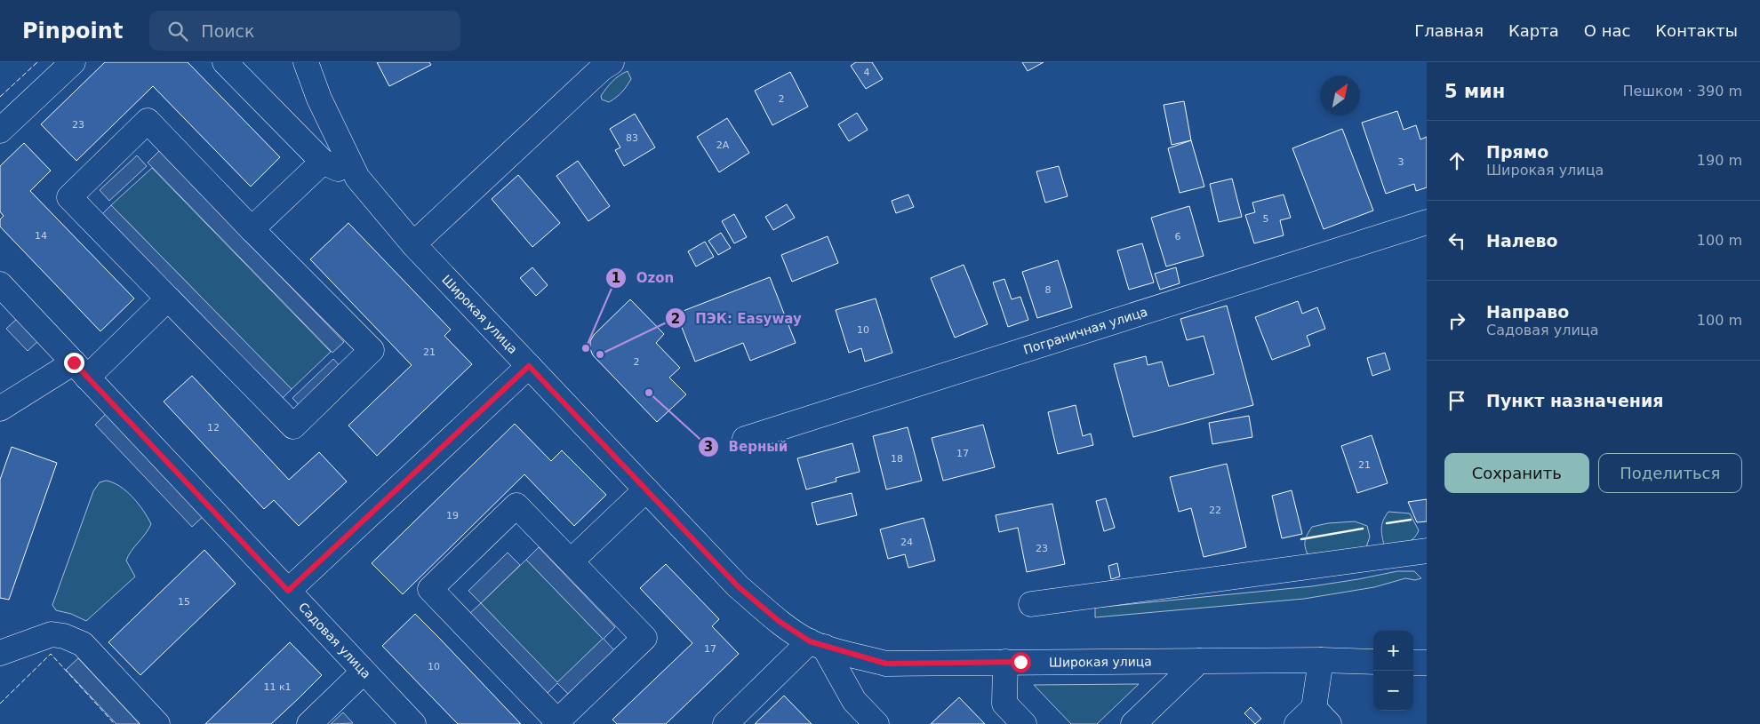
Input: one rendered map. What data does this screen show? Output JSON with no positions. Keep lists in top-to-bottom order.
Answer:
{
  "streets": {
    "street": ["Широкая улица", "Пограничная улица", "Садовая улица"]
  },
  "places": ["Ozon", "ПЭК: Easyway", "Верный"],
  "house_numbers": [
    "4",
    "2",
    "23",
    "83",
    "2А",
    "3",
    "5",
    "14",
    "6",
    "8",
    "10",
    "21",
    "2",
    "12",
    "17",
    "18",
    "21",
    "22",
    "19",
    "24",
    "23",
    "15",
    "17",
    "10",
    "11 к1"
  ],
  "north": "top right",
  "page": {
    "header": "Pinpoint",
    "search": "Поиск",
    "nav": [
      "Главная",
      "Карта",
      "О нас",
      "Контакты"
    ],
    "heading": ["5 мин", "Пешком · 390 m"],
    "list": [
      ["Прямо", "Широкая улица", "190 m"],
      ["Налево", "100 m"],
      ["Направо", "Садовая улица", "100 m"],
      "Пункт назначения"
    ],
    "buttons": ["Сохранить", "Поделиться"],
    "map_buttons": ["+", "−"]
  }
}
